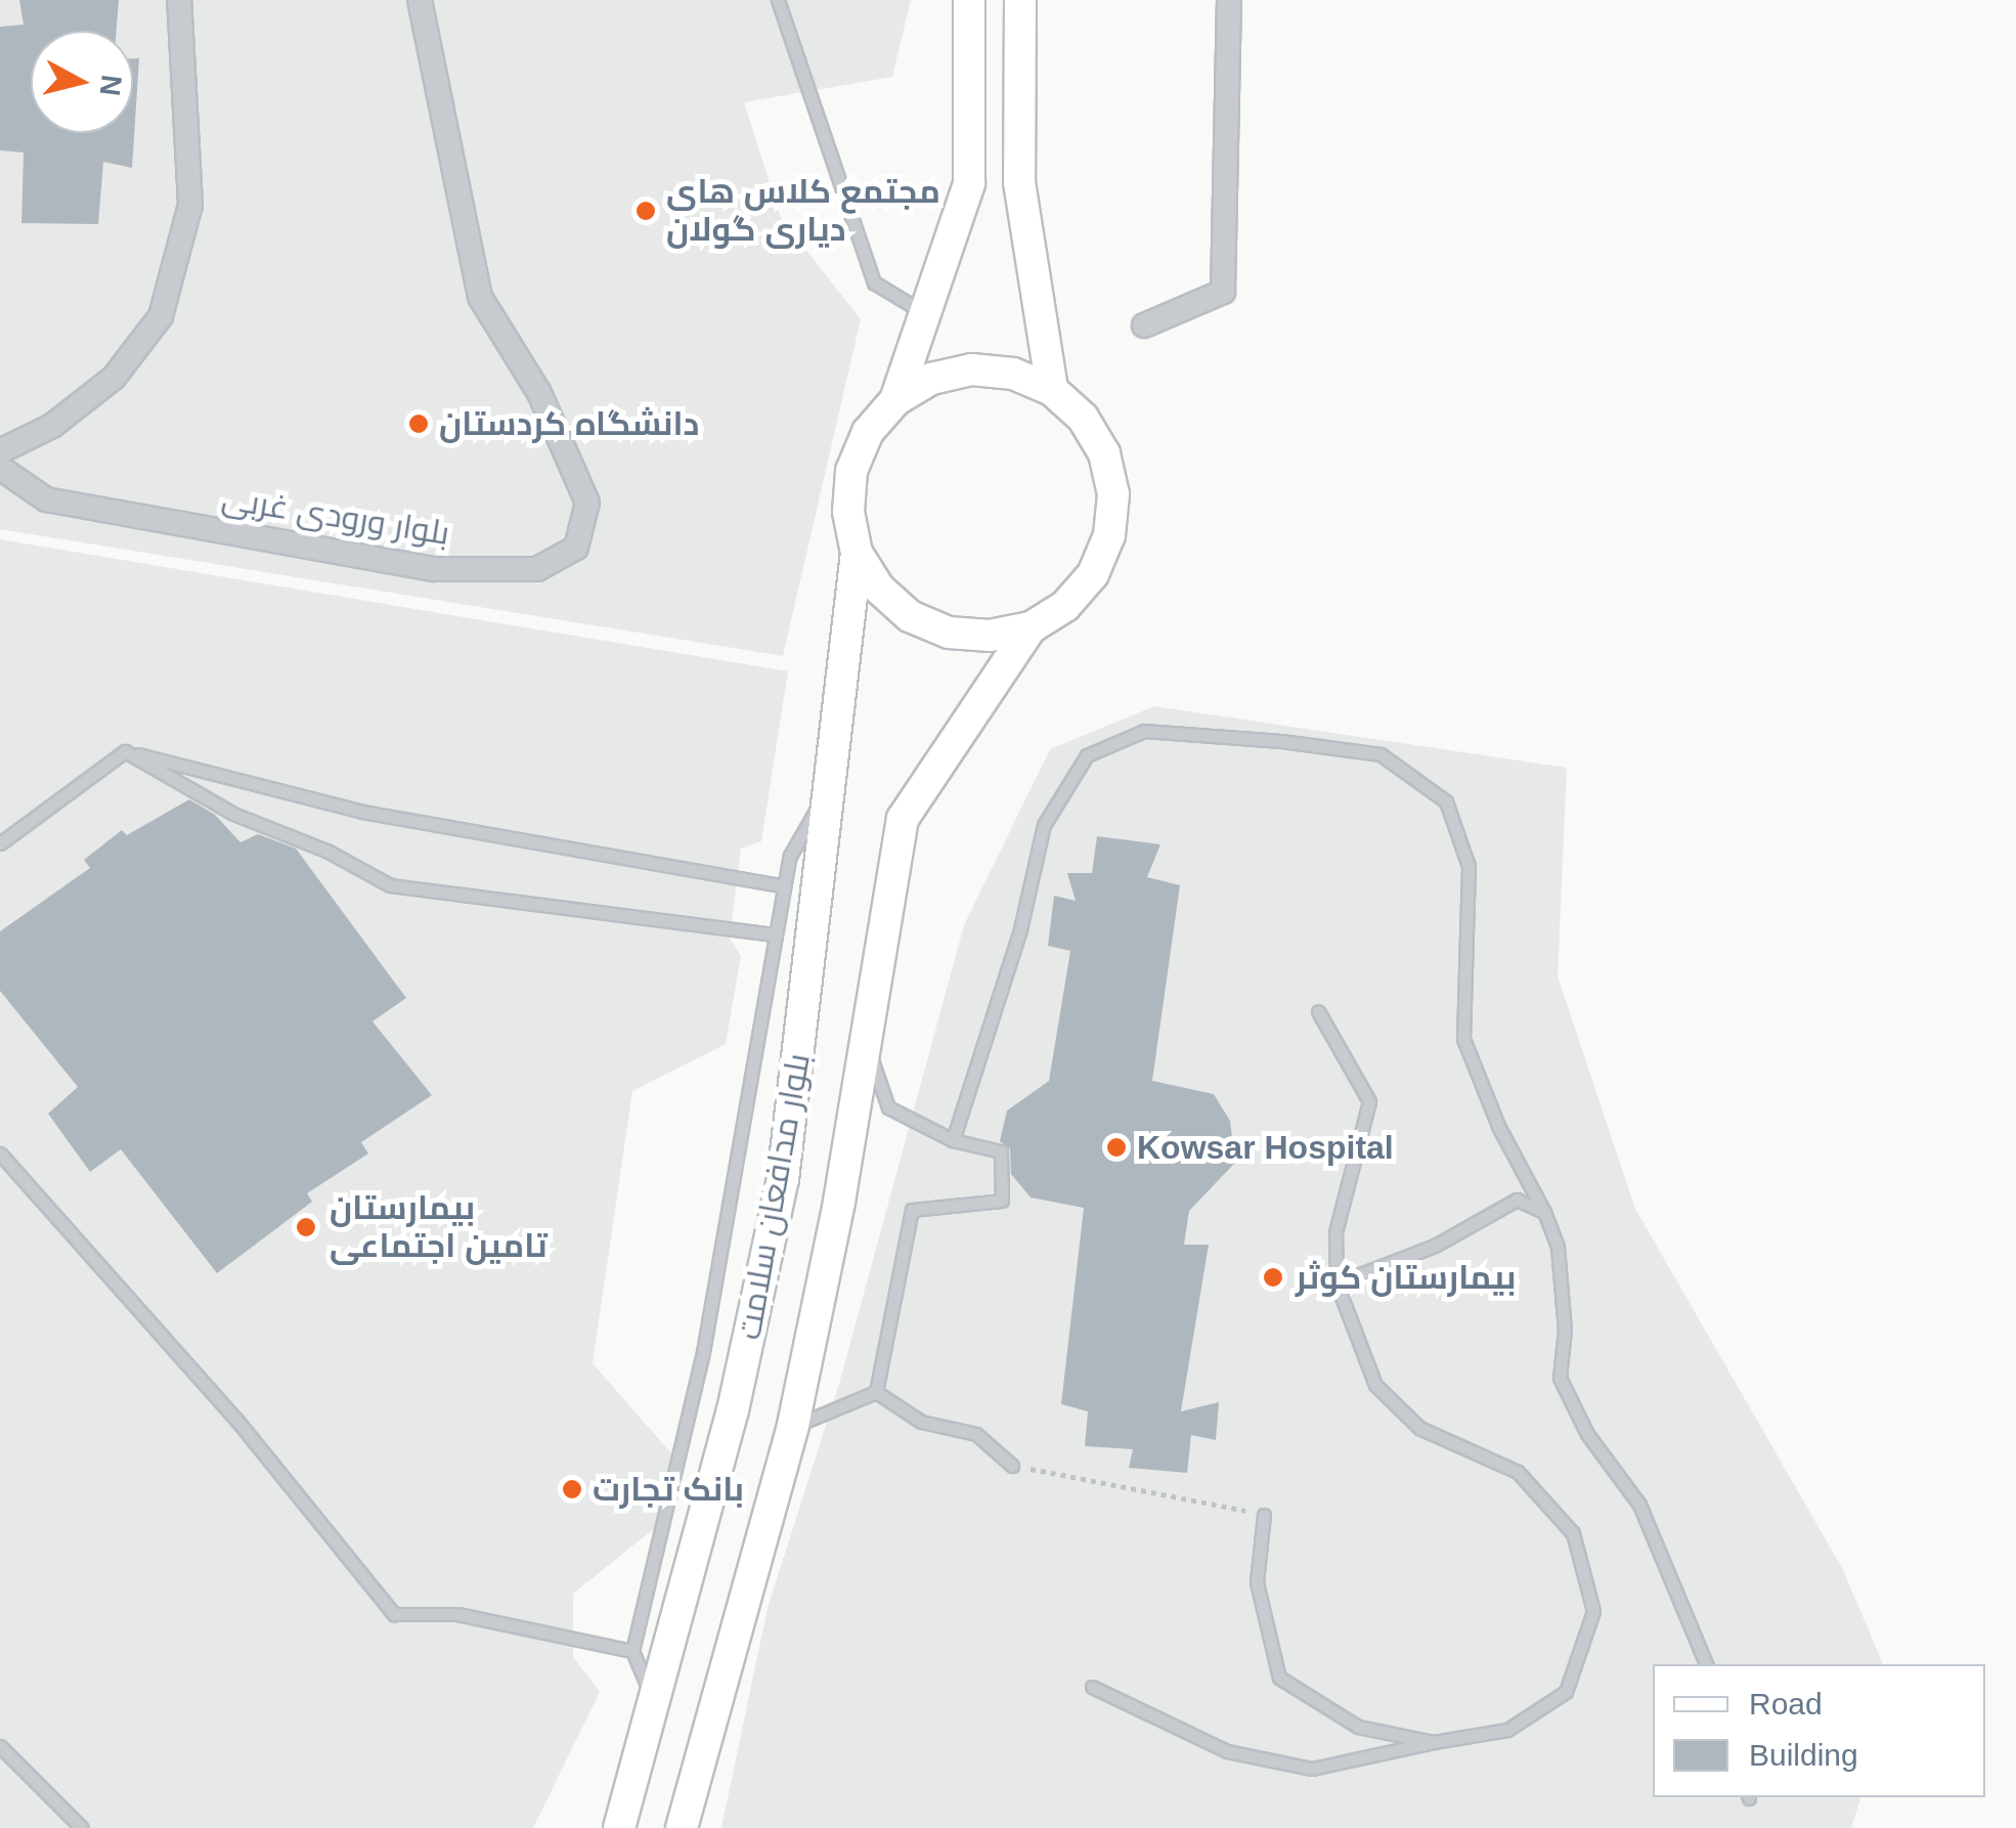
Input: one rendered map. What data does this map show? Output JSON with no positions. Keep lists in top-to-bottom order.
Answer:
{
  "streets": {
    "main road": ["بلوار مدافعان سلامت"],
    "street": ["بلوار ورودی غربی"]
  },
  "places": [
    "مجتمع کلاس های دیاری گولان",
    "دانشگاه کردستان",
    "Kowsar Hospital",
    "بیمارستان تامین اجتماعی",
    "بیمارستان کوثر",
    "بانک تجارت"
  ],
  "legend": ["Road", "Building"],
  "north": "right"
}
